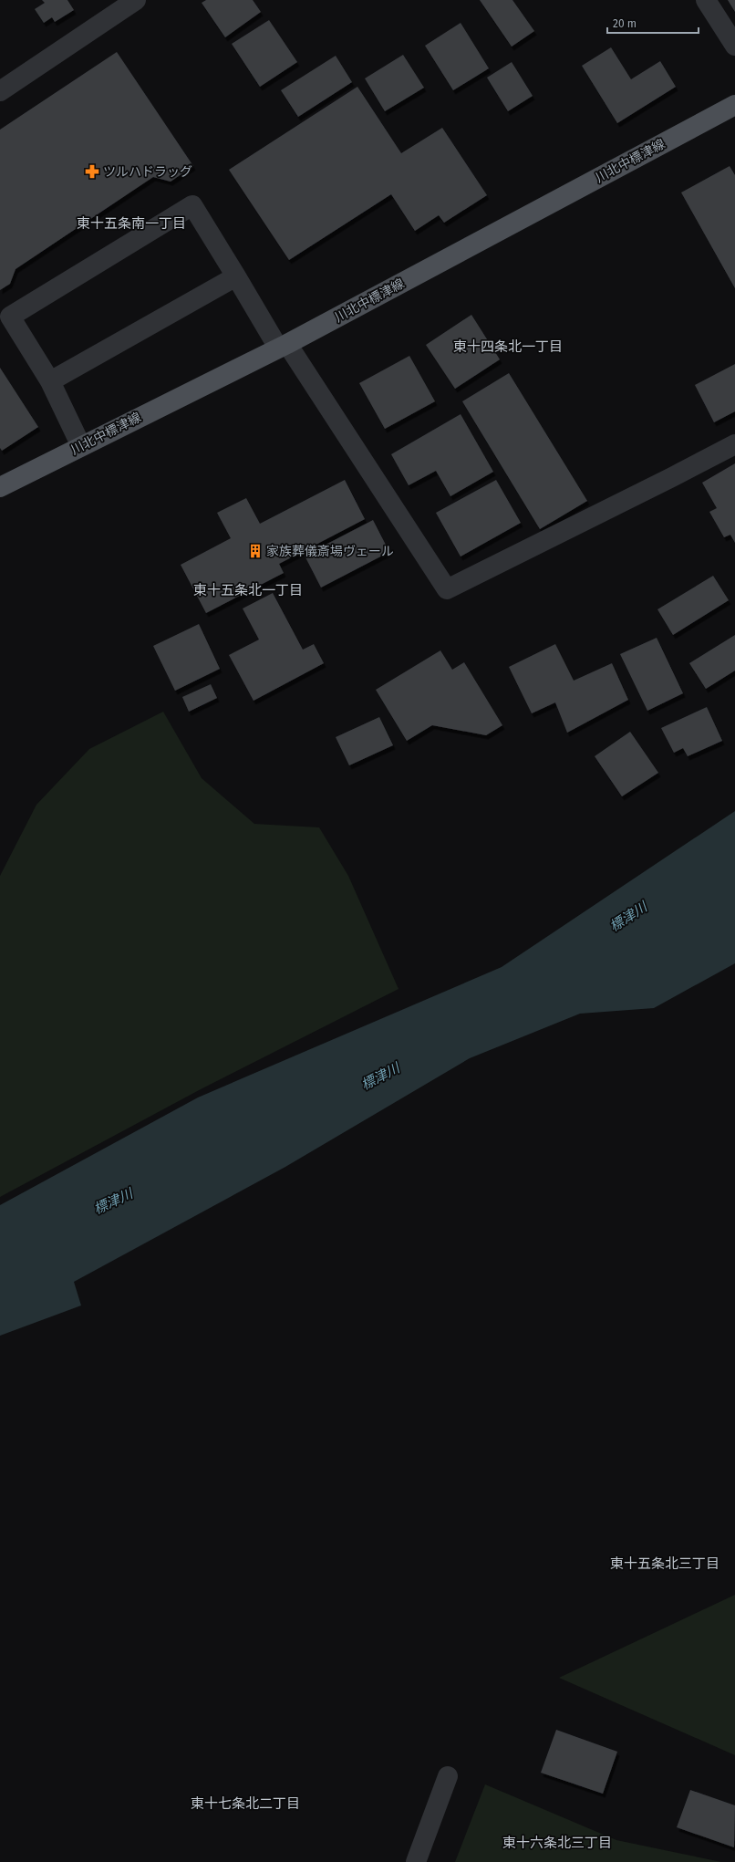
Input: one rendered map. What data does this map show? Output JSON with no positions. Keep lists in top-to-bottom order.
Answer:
{
  "streets": {
    "main road": ["川北中標津線"]
  },
  "districts": [
    "東十五条南一丁目",
    "東十四条北一丁目",
    "東十五条北一丁目",
    "東十五条北三丁目",
    "東十七条北二丁目",
    "東十六条北三丁目"
  ],
  "water": ["標津川"],
  "places": {
    "pharmacy": ["ツルハドラッグ"],
    "building": ["家族葬儀斎場ヴェール"]
  },
  "scale_bar": "20 m"
}
